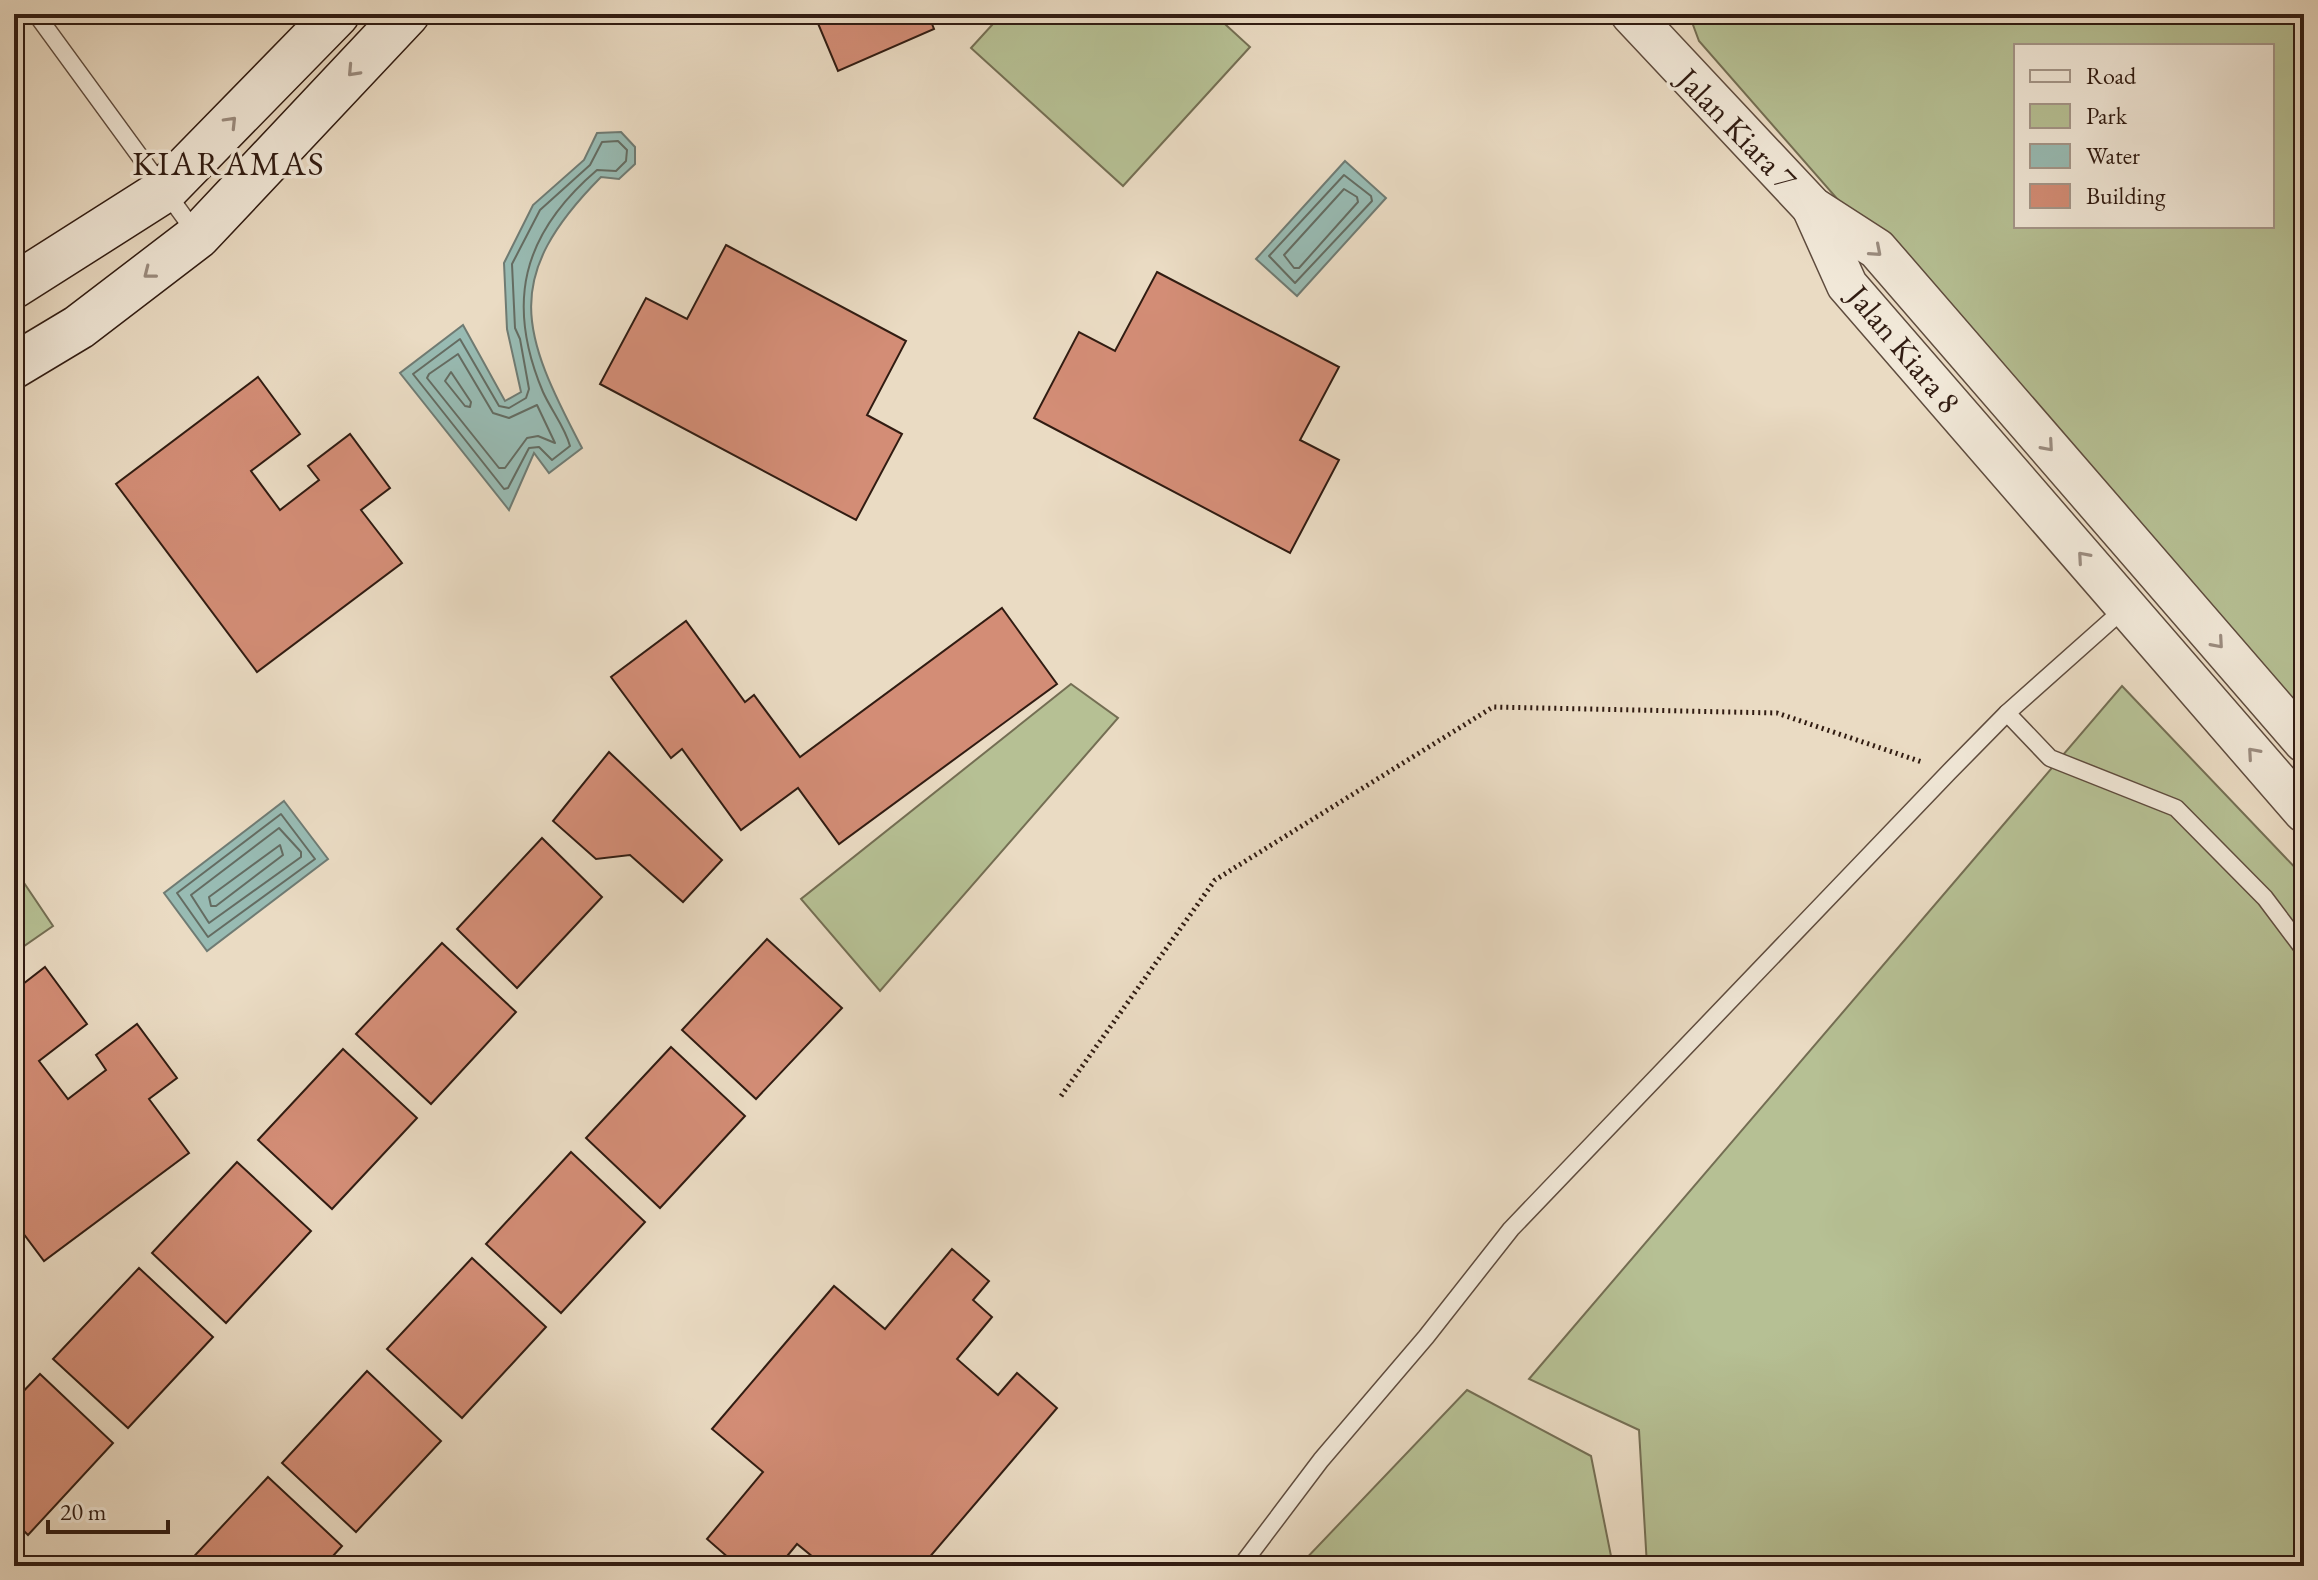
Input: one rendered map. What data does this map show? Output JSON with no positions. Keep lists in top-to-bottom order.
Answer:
{
  "streets": {
    "street": ["Jalan Kiara 7", "Jalan Kiara 8"]
  },
  "crossings": [
    ["Jalan Kiara 7", "Jalan Kiara 8"]
  ],
  "districts": ["KIARAMAS"],
  "legend": [
    "Road",
    "Park",
    "Water",
    "Building"
  ],
  "scale_bar": "20 m"
}
